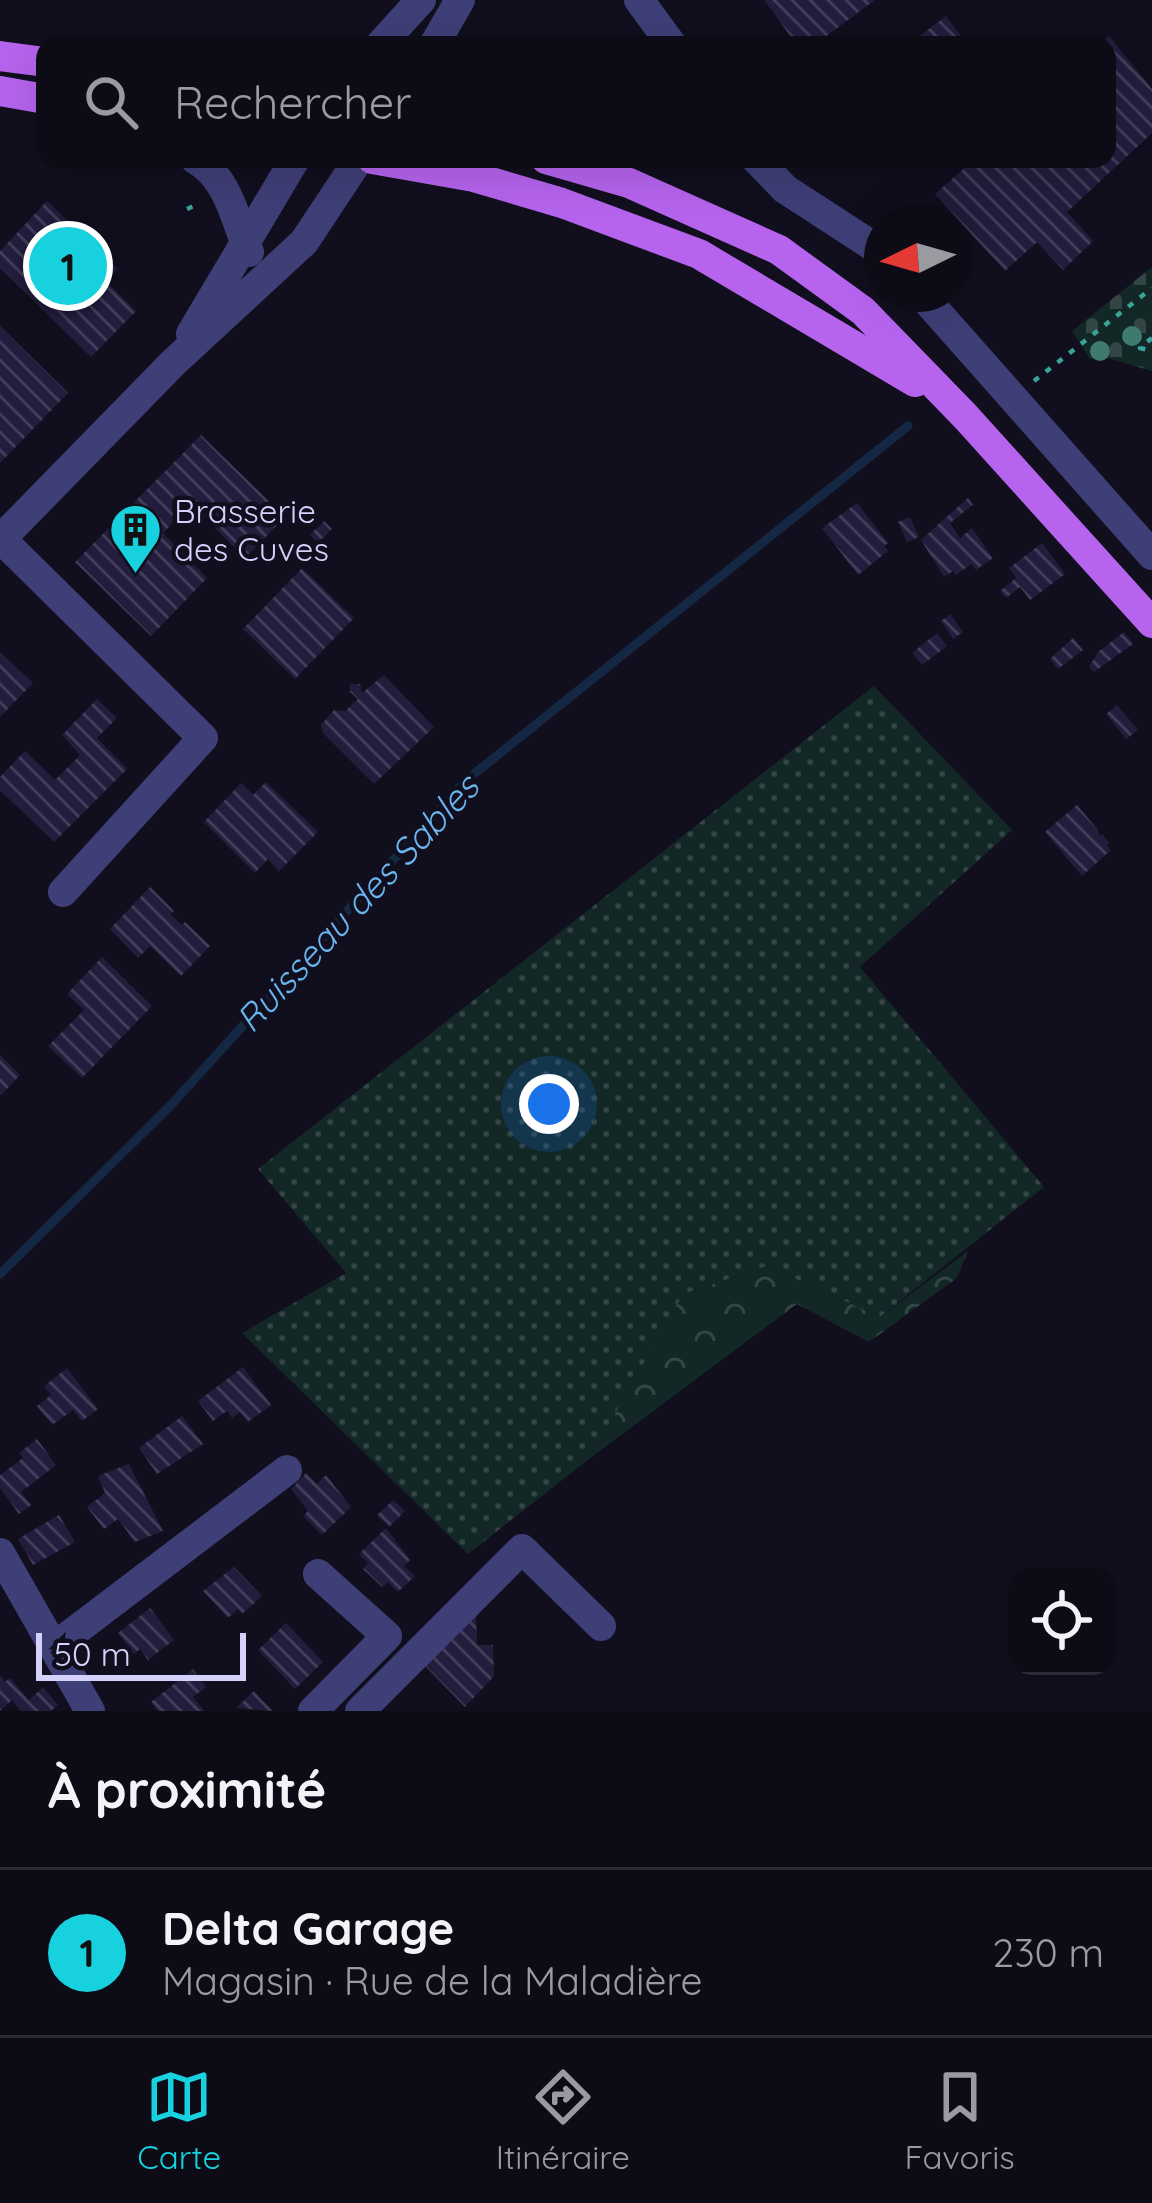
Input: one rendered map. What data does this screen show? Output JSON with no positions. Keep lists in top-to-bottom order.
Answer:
{
  "water": ["Ruisseau des Sables"],
  "places": {
    "building": ["Brasserie des Cuves"]
  },
  "scale_bar": "50 m",
  "north": "left",
  "page": {
    "search": "Rechercher",
    "pins": "1",
    "scale": "50 m",
    "heading": "À proximité",
    "list": [
      {
        "mark": "1",
        "name": "Delta Garage",
        "note": "Magasin · Rue de la Maladière",
        "value": "230 m"
      }
    ],
    "nav": ["Carte", "Itinéraire", "Favoris"]
  }
}
